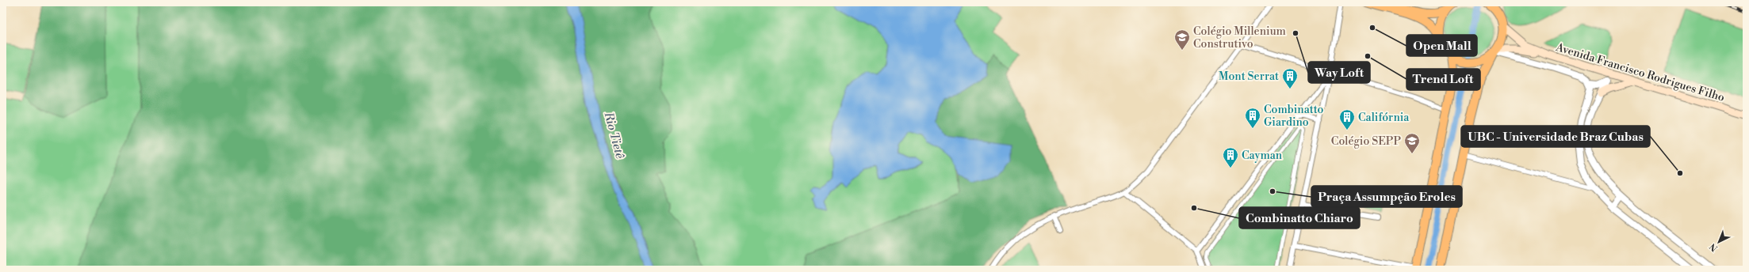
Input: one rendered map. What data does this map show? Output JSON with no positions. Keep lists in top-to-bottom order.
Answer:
{
  "streets": {
    "main road": ["Avenida Francisco Rodrigues Filho"]
  },
  "water": ["Rio Tietê"],
  "places": {
    "other": [
      "Open Mall",
      "Way Loft",
      "Trend Loft",
      "UBC - Universidade Braz Cubas",
      "Praça Assumpção Eroles",
      "Combinatto Chiaro"
    ],
    "school or university": ["Colégio Millenium Construtivo", "Colégio SEPP"],
    "building": [
      "Mont Serrat",
      "Combinatto Giardino",
      "Califórnia",
      "Cayman"
    ]
  },
  "north": "bottom left"
}
